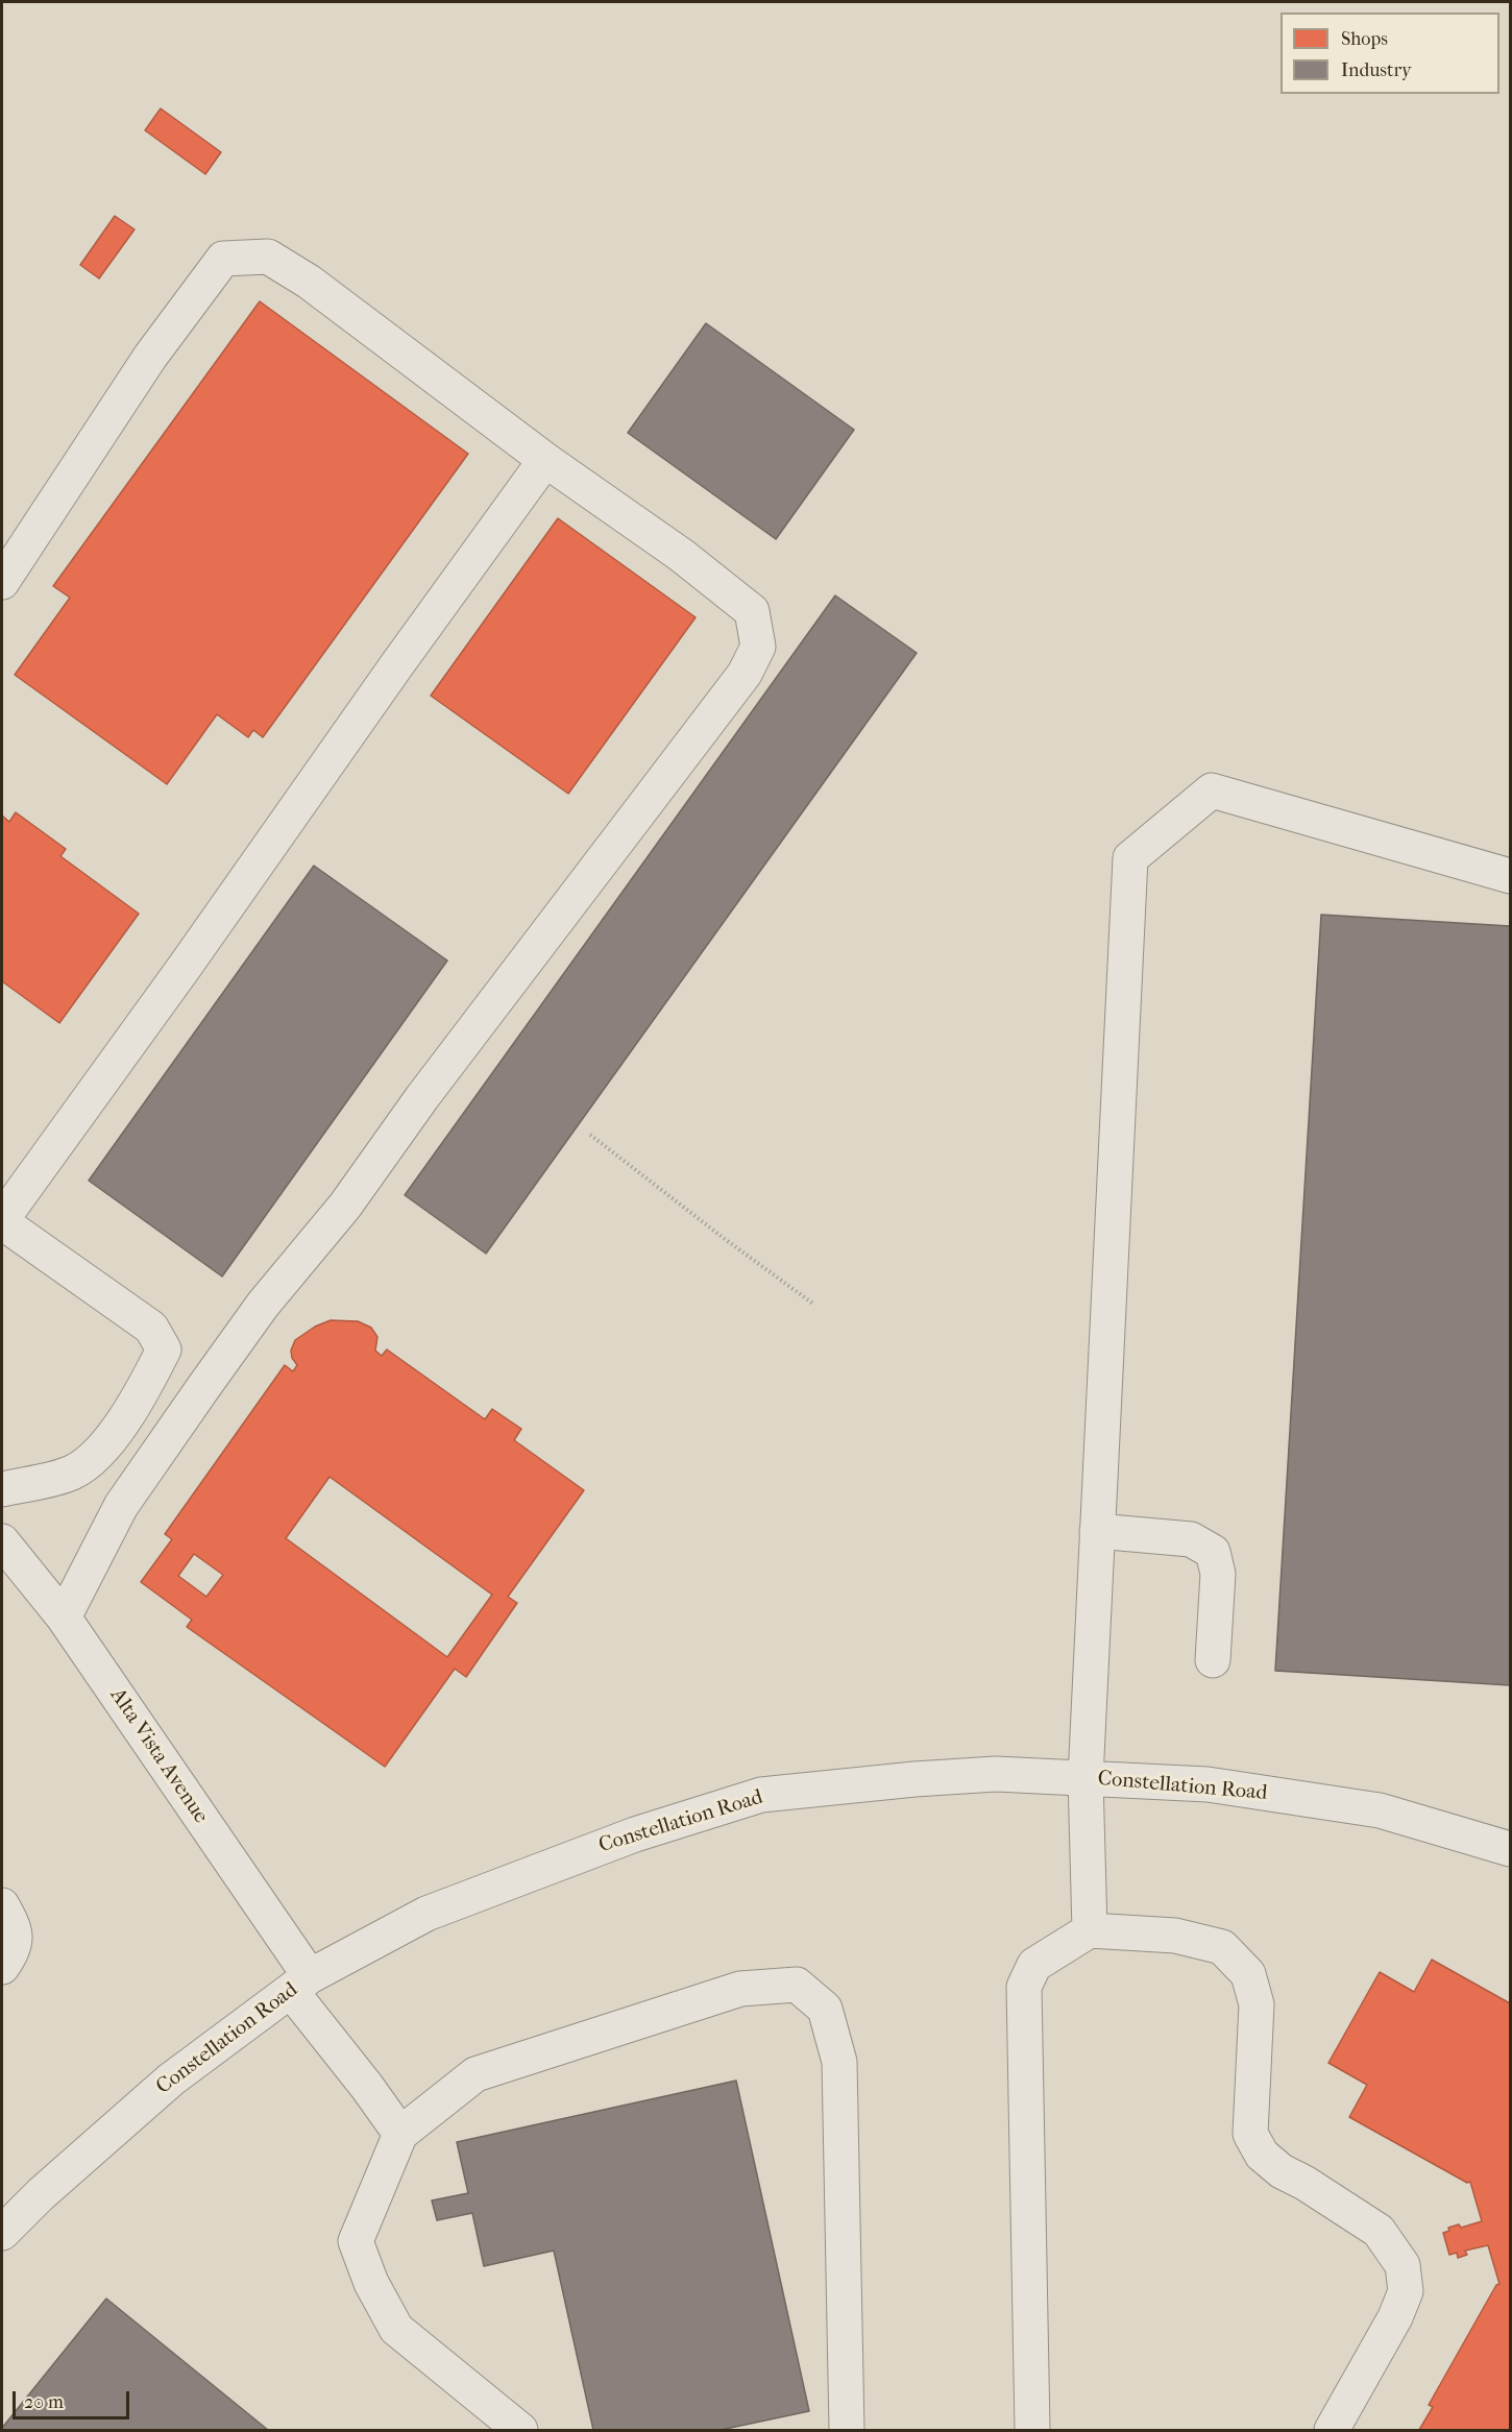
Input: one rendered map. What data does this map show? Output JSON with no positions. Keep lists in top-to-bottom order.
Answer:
{
  "streets": {
    "street": ["Alta Vista Avenue", "Constellation Road"]
  },
  "crossings": [
    ["Alta Vista Avenue", "Constellation Road"]
  ],
  "legend": ["Shops", "Industry"],
  "scale_bar": "20 m"
}
